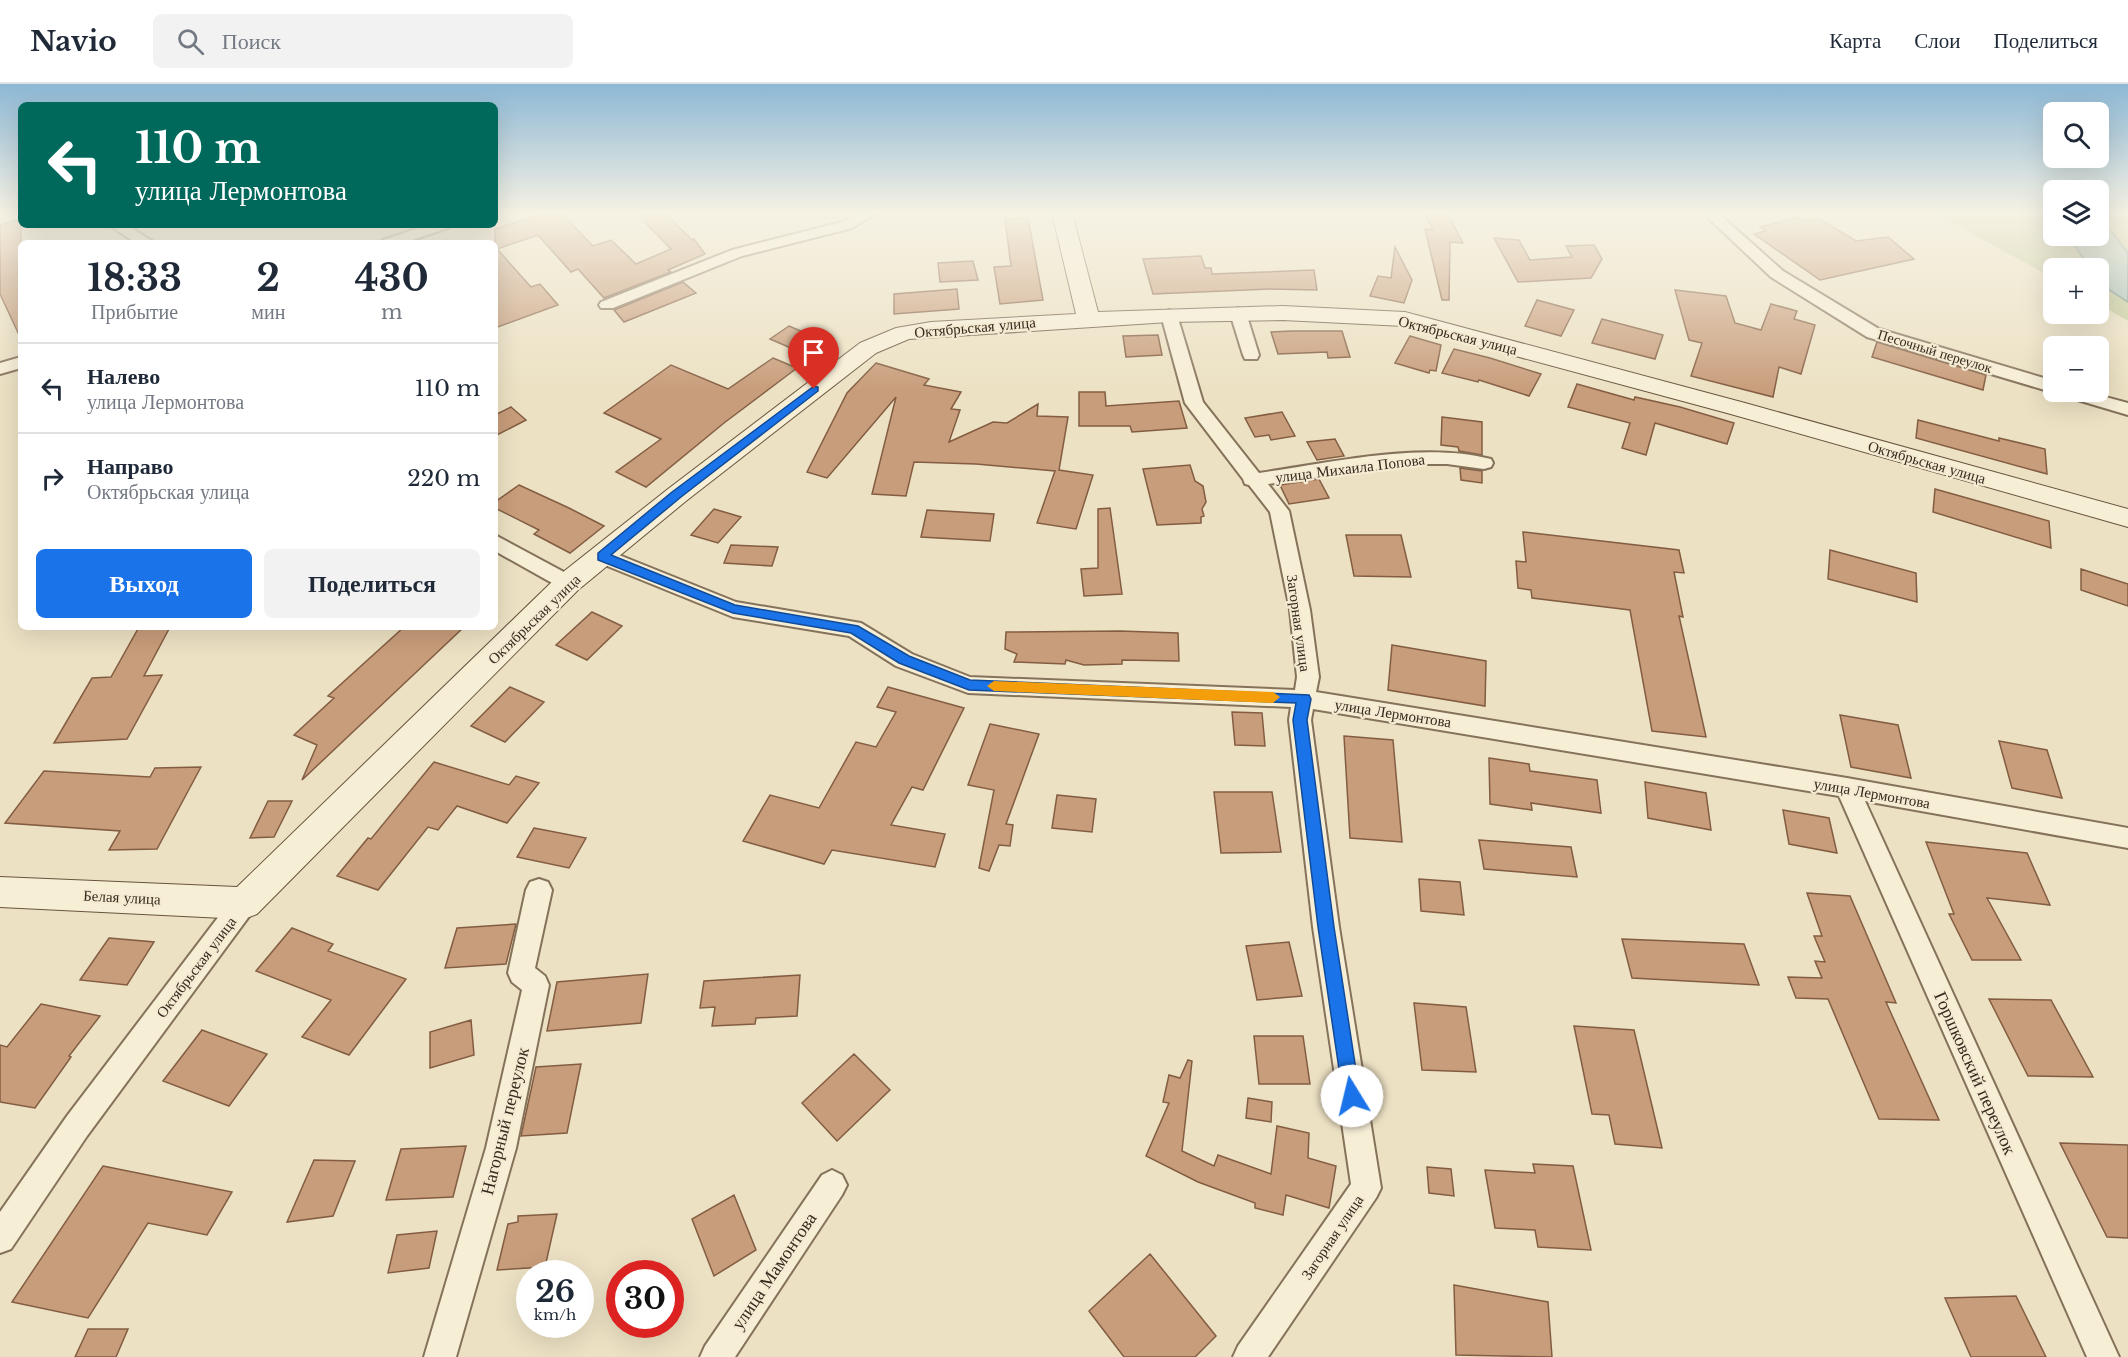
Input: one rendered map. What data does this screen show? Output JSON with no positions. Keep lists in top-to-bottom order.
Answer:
{
  "streets": {
    "street": [
      "Октябрьская улица",
      "Песочный переулок",
      "улица Михаила Попова",
      "Загорная улица",
      "улица Лермонтова",
      "Белая улица",
      "Горшковский переулок",
      "Нагорный переулок",
      "улица Мамонтова"
    ]
  },
  "crossings": [
    ["Октябрьская улица", "Загорная улица"],
    ["Октябрьская улица", "улица Лермонтова"],
    ["Октябрьская улица", "Белая улица"],
    ["улица Михаила Попова", "Загорная улица"],
    ["Загорная улица", "улица Лермонтова"],
    ["улица Лермонтова", "Горшковский переулок"]
  ],
  "page": {
    "header": "Navio",
    "search": "Поиск",
    "nav": ["Карта", "Слои", "Поделиться"],
    "map_buttons": ["+", "−"],
    "turn": ["110 m", "улица Лермонтова"],
    "eta": [
      "18:33",
      "Прибытие",
      "2",
      "мин",
      "430",
      "m"
    ],
    "list": [
      {
        "name": "Налево",
        "note": "улица Лермонтова",
        "value": "110 m"
      },
      {
        "name": "Направо",
        "note": "Октябрьская улица",
        "value": "220 m"
      }
    ],
    "buttons": ["Выход", "Поделиться"],
    "speed": "26 km/h",
    "limit": "30"
  }
}
